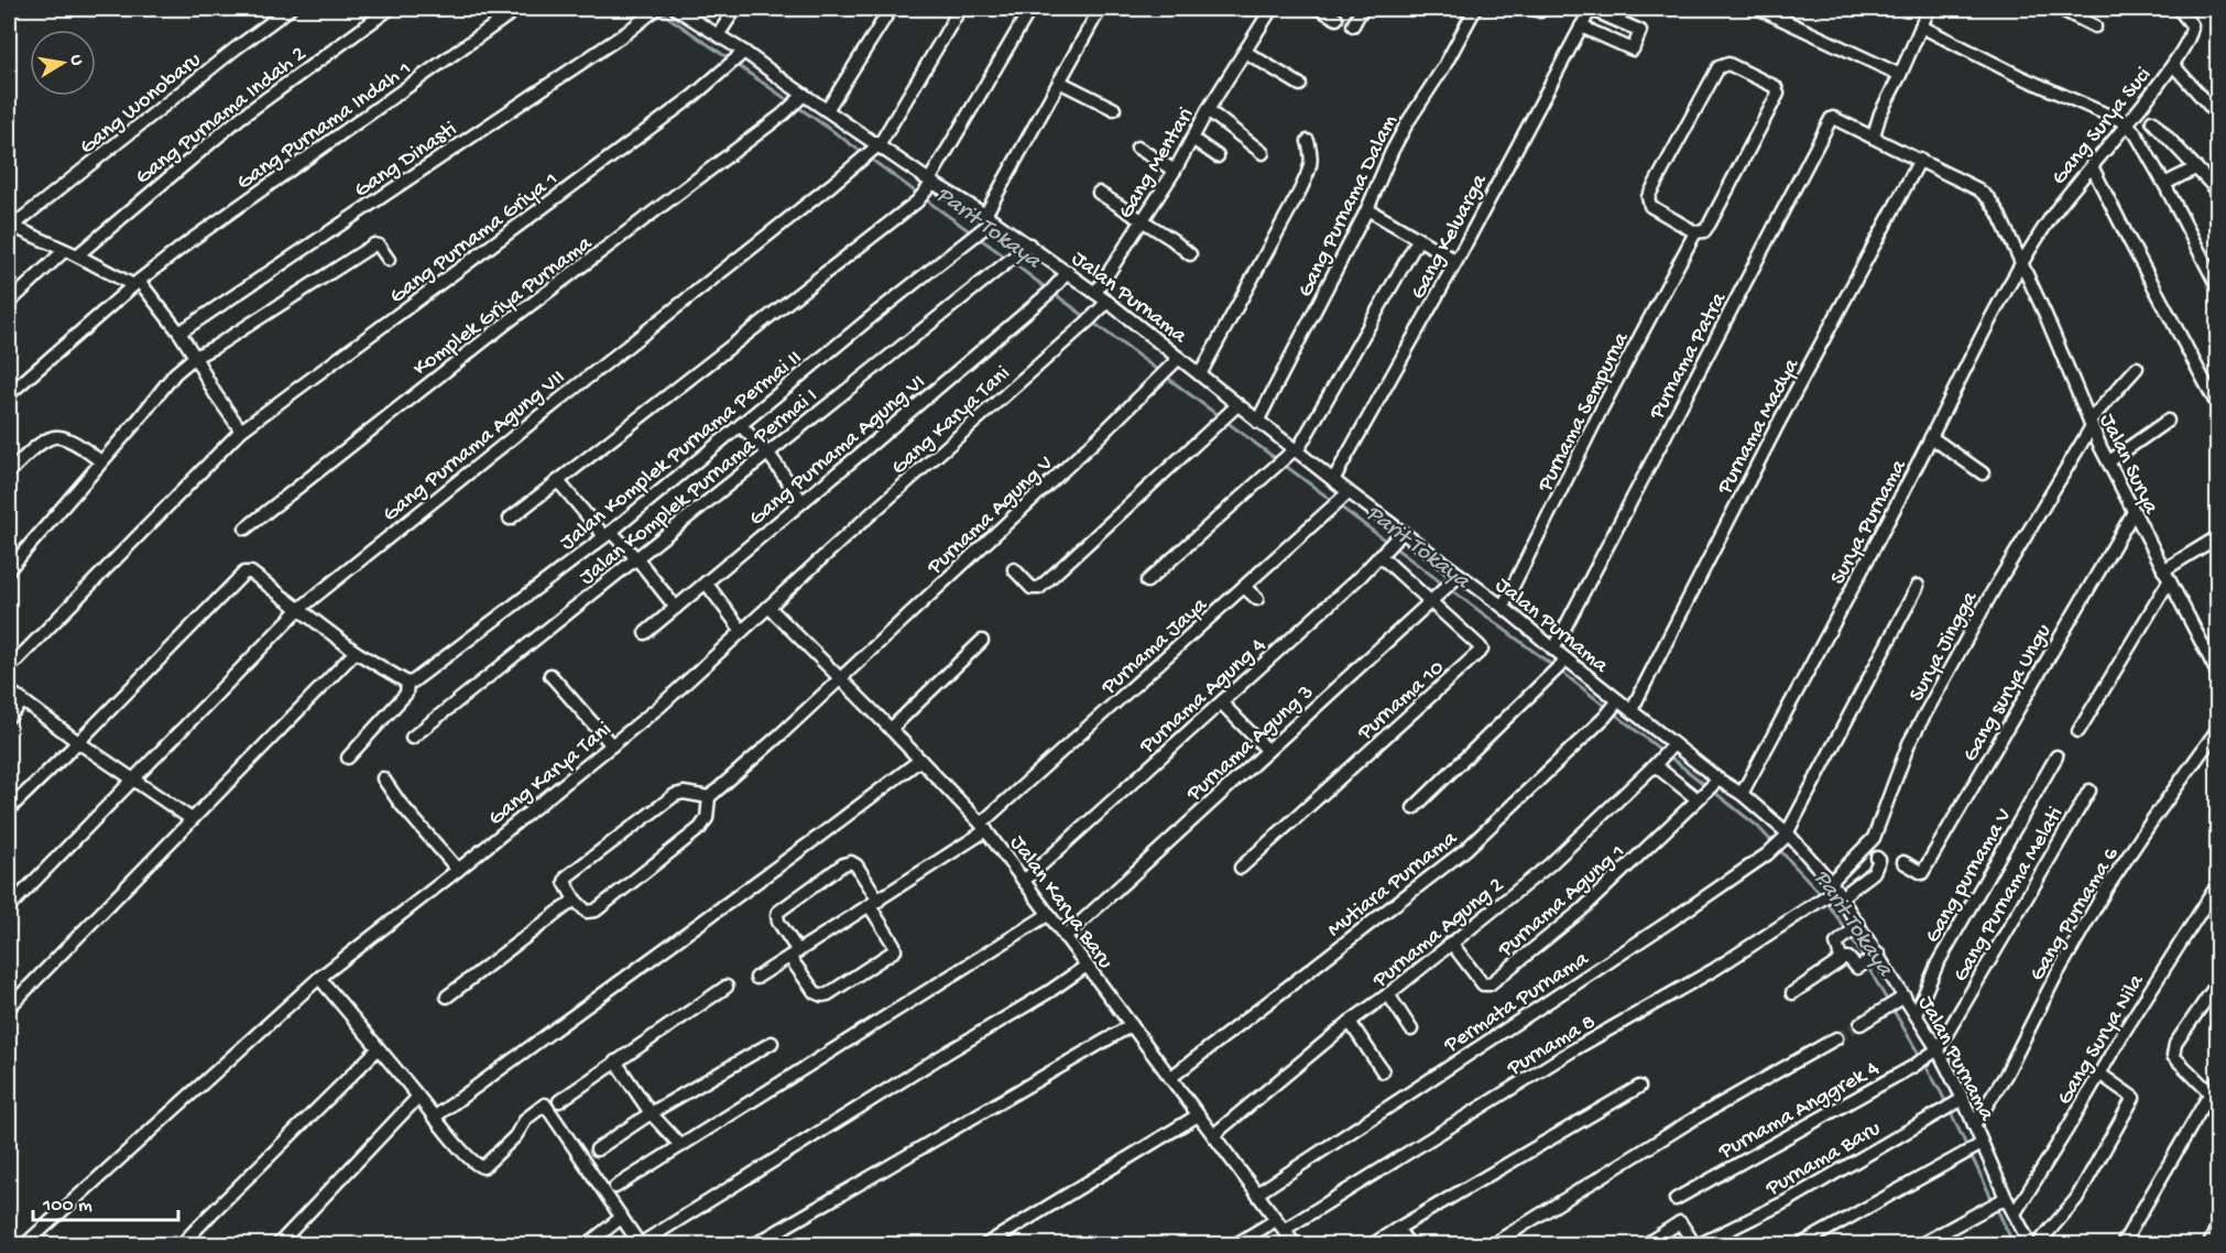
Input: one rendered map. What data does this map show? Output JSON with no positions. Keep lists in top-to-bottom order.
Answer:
{
  "streets": {
    "street": [
      "Gang Wonobaru",
      "Gang Purnama Indah 2",
      "Gang Purnama Indah 1",
      "Gang Surya Suci",
      "Gang Dinasti",
      "Gang Mentari",
      "Gang Purnama Dalam",
      "Gang Purnama Griya 1",
      "Gang Keluarga",
      "Jalan Purnama",
      "Komplek Griya Purnama",
      "Purnama Patra",
      "Purnama Sempurna",
      "Gang Karya Tani",
      "Purnama Madya",
      "Gang Purnama Agung VII",
      "Jalan Komplek Purnama Permai II",
      "Gang Purnama Agung VI",
      "Jalan Surya",
      "Jalan Komplek Purnama Permai I",
      "Purnama Agung V",
      "Surya Purnama",
      "Purnama Jaya",
      "Surya Jingga",
      "Gang surya Ungu",
      "Purnama Agung 4",
      "Purnama 10",
      "Purnama Agung 3",
      "Gang purnama V",
      "Mutiara Purnama",
      "Gang Purnama Melati",
      "Purnama Agung 1",
      "Jalan Karya Baru",
      "Gang Purnama 6",
      "Purnama Agung 2",
      "Permata Purnama",
      "Gang Surya Nila",
      "Purnama 8",
      "Purnama Anggrek 4",
      "Purnama Baru"
    ]
  },
  "crossings": [
    ["Gang Surya Suci", "Jalan Surya"],
    ["Gang Surya Suci", "Surya Purnama"],
    ["Gang Mentari", "Jalan Purnama"],
    ["Gang Purnama Dalam", "Jalan Purnama"],
    ["Gang Purnama Griya 1", "Jalan Purnama"],
    ["Gang Keluarga", "Jalan Purnama"],
    ["Jalan Purnama", "Komplek Griya Purnama"],
    ["Jalan Purnama", "Purnama Patra"],
    ["Jalan Purnama", "Purnama Sempurna"],
    ["Jalan Purnama", "Gang Karya Tani"],
    ["Jalan Purnama", "Purnama Madya"],
    ["Jalan Purnama", "Gang Purnama Agung VII"],
    ["Jalan Purnama", "Jalan Komplek Purnama Permai II"],
    ["Jalan Purnama", "Gang Purnama Agung VI"],
    ["Jalan Purnama", "Jalan Komplek Purnama Permai I"],
    ["Jalan Purnama", "Purnama Agung V"],
    ["Jalan Purnama", "Surya Purnama"],
    ["Jalan Purnama", "Purnama Jaya"],
    ["Jalan Purnama", "Surya Jingga"],
    ["Jalan Purnama", "Purnama Agung 4"],
    ["Jalan Purnama", "Purnama Agung 3"],
    ["Jalan Purnama", "Gang purnama V"],
    ["Jalan Purnama", "Mutiara Purnama"],
    ["Jalan Purnama", "Gang Purnama Melati"],
    ["Jalan Purnama", "Purnama Agung 1"],
    ["Jalan Purnama", "Gang Purnama 6"],
    ["Jalan Purnama", "Purnama Agung 2"],
    ["Jalan Purnama", "Permata Purnama"],
    ["Jalan Purnama", "Gang Surya Nila"],
    ["Jalan Purnama", "Purnama 8"],
    ["Jalan Purnama", "Purnama Anggrek 4"],
    ["Jalan Purnama", "Purnama Baru"],
    ["Purnama Patra", "Jalan Surya"],
    ["Gang Karya Tani", "Jalan Karya Baru"],
    ["Purnama Madya", "Jalan Surya"],
    ["Jalan Surya", "Surya Purnama"],
    ["Jalan Surya", "Surya Jingga"],
    ["Jalan Surya", "Gang surya Ungu"],
    ["Purnama Agung V", "Jalan Karya Baru"],
    ["Purnama Jaya", "Jalan Karya Baru"],
    ["Surya Jingga", "Purnama 8"],
    ["Purnama Agung 4", "Purnama 10"],
    ["Purnama Agung 4", "Jalan Karya Baru"],
    ["Purnama 10", "Purnama Agung 3"],
    ["Purnama Agung 3", "Jalan Karya Baru"],
    ["Mutiara Purnama", "Jalan Karya Baru"],
    ["Gang Purnama Melati", "Purnama Anggrek 4"],
    ["Purnama Agung 1", "Purnama Agung 2"],
    ["Jalan Karya Baru", "Purnama Agung 2"],
    ["Jalan Karya Baru", "Permata Purnama"],
    ["Jalan Karya Baru", "Purnama 8"]
  ],
  "water": ["Parit Tokaya"],
  "scale_bar": "100 m",
  "north": "right"
}
